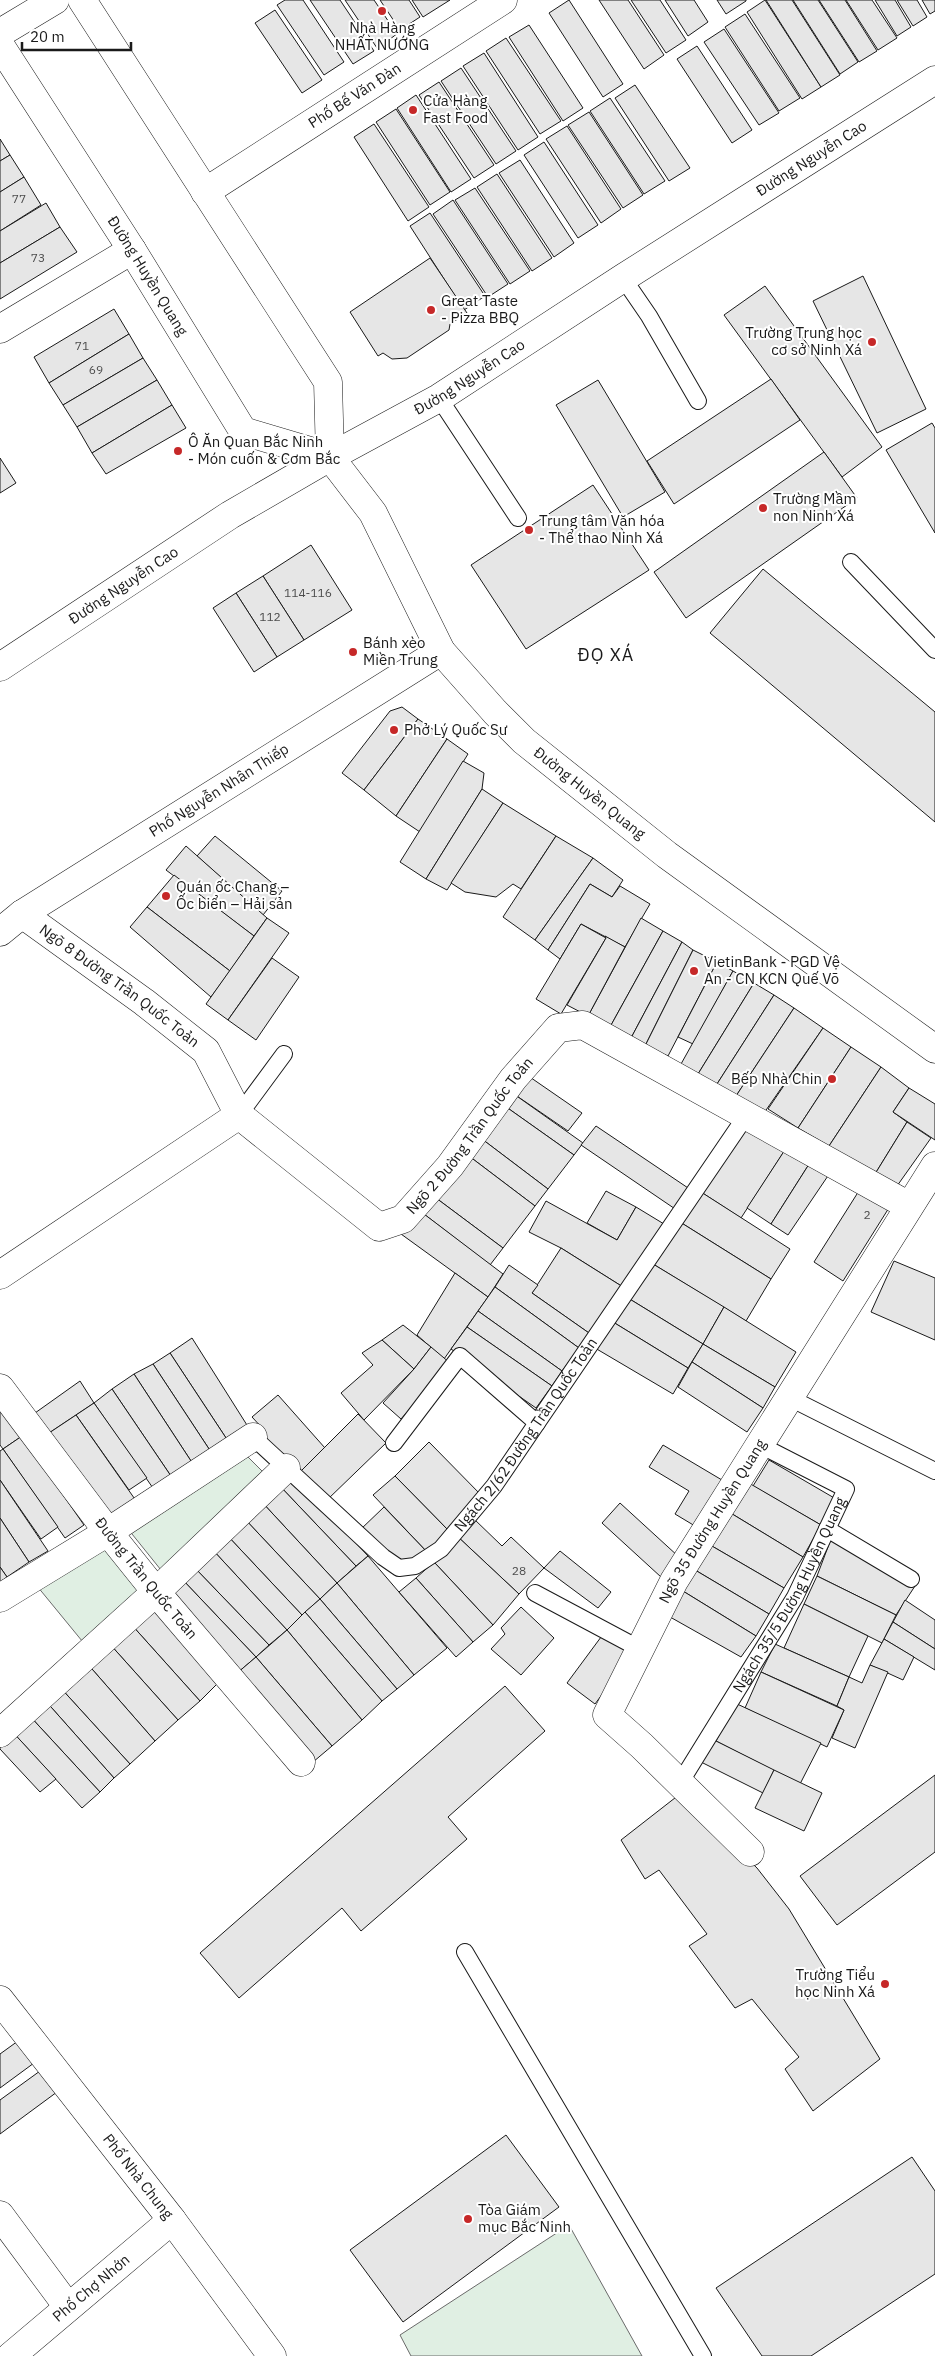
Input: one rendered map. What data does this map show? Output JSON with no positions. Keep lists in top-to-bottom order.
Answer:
{
  "streets": {
    "street": [
      "Phố Bế Văn Đàn",
      "Đường Nguyễn Cao",
      "Đường Huyền Quang",
      "Phố Nguyễn Nhân Thiếp",
      "Ngõ 8 Đường Trần Quốc Toản",
      "Ngõ 2 Đường Trần Quốc Toản",
      "Ngõ 35 Đường Huyền Quang",
      "Đường Trần Quốc Toản",
      "Phố Nhà Chung",
      "Phố Chợ Nhớn"
    ],
    "lane": ["Ngách 2/62 Đường Trần Quốc Toản", "Ngách 35/5 Đường Huyền Quang"]
  },
  "crossings": [
    ["Đường Nguyễn Cao", "Đường Huyền Quang"],
    ["Đường Huyền Quang", "Phố Nguyễn Nhân Thiếp"],
    ["Phố Nguyễn Nhân Thiếp", "Ngõ 8 Đường Trần Quốc Toản"],
    ["Ngõ 8 Đường Trần Quốc Toản", "Ngõ 2 Đường Trần Quốc Toản"],
    ["Ngõ 2 Đường Trần Quốc Toản", "Ngách 2/62 Đường Trần Quốc Toản"],
    ["Ngõ 2 Đường Trần Quốc Toản", "Ngõ 35 Đường Huyền Quang"],
    ["Ngõ 35 Đường Huyền Quang", "Ngách 35/5 Đường Huyền Quang"],
    ["Phố Nhà Chung", "Phố Chợ Nhớn"]
  ],
  "districts": ["ĐỌ XÁ"],
  "places": [
    "Nhà Hàng NHẤT NƯỚNG",
    "Cửa Hàng Fast Food",
    "Great Taste - Pizza BBQ",
    "Trường Trung học cơ sở Ninh Xá",
    "Ô Ăn Quan Bắc Ninh - Món cuốn & Cơm Bắc",
    "Trường Mầm non Ninh Xá",
    "Trung tâm Văn hóa - Thể thao Ninh Xá",
    "Bánh xèo Miền Trung",
    "Phở Lý Quốc Sư",
    "Quán ốc Chang – Ốc biển – Hải sản",
    "VietinBank - PGD Vệ An - CN KCN Quế Võ",
    "Bếp Nhà Chin",
    "Trường Tiểu học Ninh Xá",
    "Tòa Giám mục Bắc Ninh"
  ],
  "house_numbers": [
    "77",
    "73",
    "71",
    "69",
    "114-116",
    "112",
    "2",
    "28"
  ],
  "scale_bar": "20 m"
}
